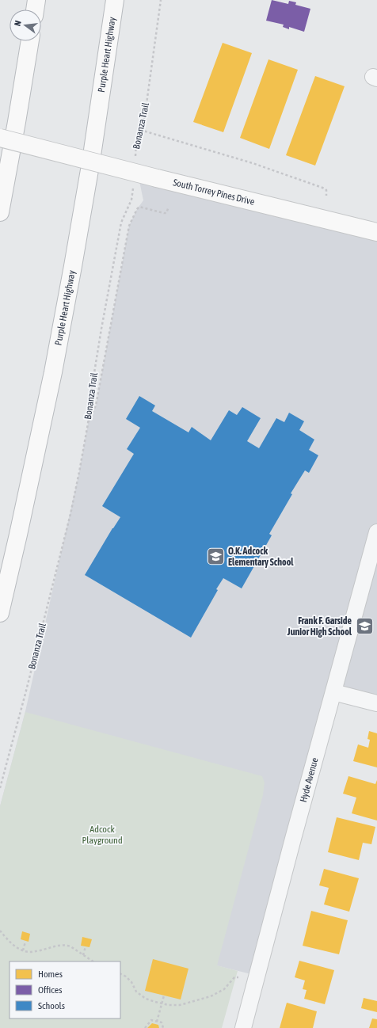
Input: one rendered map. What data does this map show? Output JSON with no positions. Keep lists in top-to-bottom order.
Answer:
{
  "streets": {
    "main road": ["Purple Heart Highway", "South Torrey Pines Drive"],
    "street": ["Hyde Avenue"],
    "path": ["Bonanza Trail"]
  },
  "parks": ["Adcock Playground"],
  "places": {
    "school or university": ["O.K. Adcock Elementary School", "Frank F. Garside Junior High School"]
  },
  "legend": ["Homes", "Offices", "Schools"],
  "north": "left"
}
